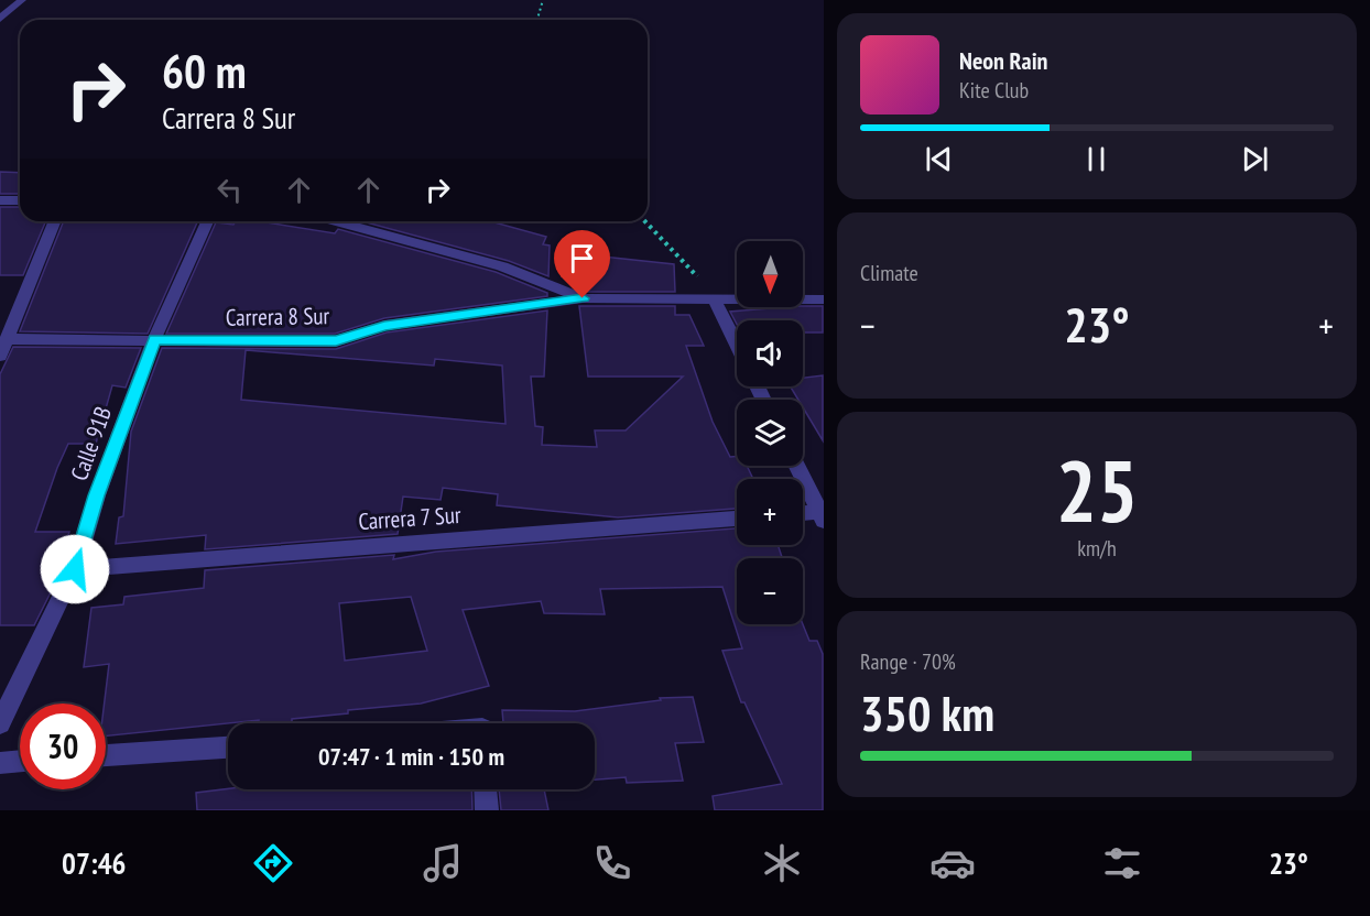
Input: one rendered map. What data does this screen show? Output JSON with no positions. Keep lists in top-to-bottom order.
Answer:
{
  "streets": {
    "street": ["Carrera 8 Sur", "Calle 91B", "Carrera 7 Sur"]
  },
  "crossings": [
    ["Carrera 8 Sur", "Calle 91B"],
    ["Calle 91B", "Carrera 7 Sur"]
  ],
  "north": "bottom",
  "page": {
    "turn": ["60 m", "Carrera 8 Sur"],
    "song": ["Neon Rain", "Kite Club"],
    "tile": [
      "Climate",
      ["25", "km/h"],
      ["Range · 70%", "350 km"]
    ],
    "map_buttons": ["+", "−"],
    "heat": ["−", "23°", "+"],
    "limit": "30",
    "trip": "07:47 · 1 min · 150 m",
    "tabs": ["07:46", "23°"]
  }
}
